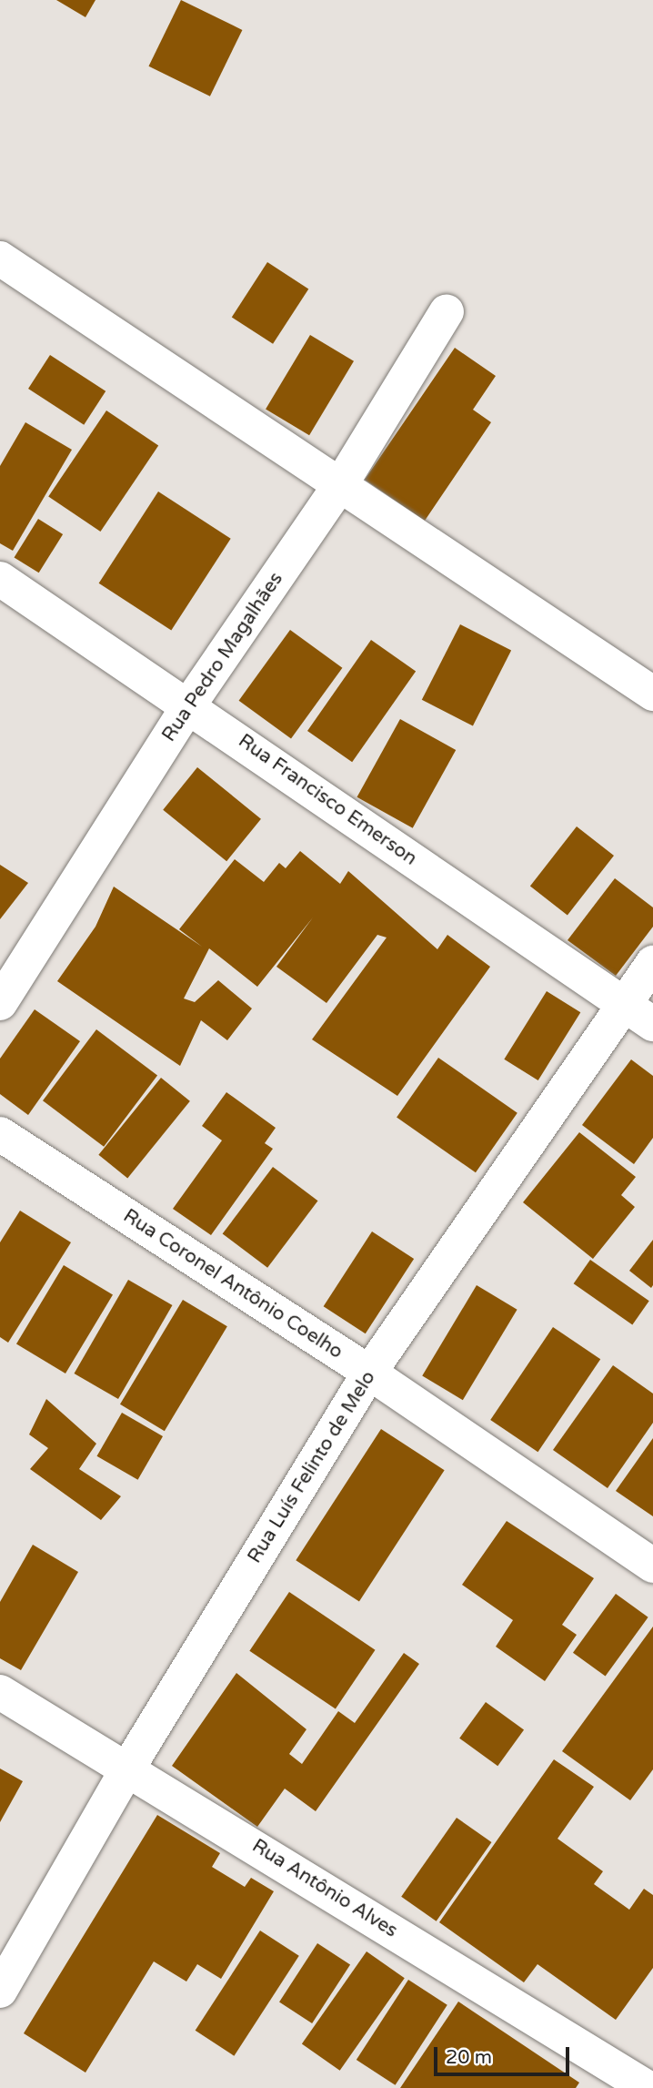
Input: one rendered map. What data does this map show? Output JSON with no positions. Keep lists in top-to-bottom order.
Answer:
{
  "streets": {
    "street": [
      "Rua Pedro Magalhães",
      "Rua Francisco Emerson",
      "Rua Coronel Antônio Coelho",
      "Rua Luís Felinto de Melo",
      "Rua Antônio Alves"
    ]
  },
  "crossings": [
    ["Rua Pedro Magalhães", "Rua Francisco Emerson"],
    ["Rua Francisco Emerson", "Rua Luís Felinto de Melo"],
    ["Rua Coronel Antônio Coelho", "Rua Luís Felinto de Melo"],
    ["Rua Luís Felinto de Melo", "Rua Antônio Alves"]
  ],
  "scale_bar": "20 m"
}
